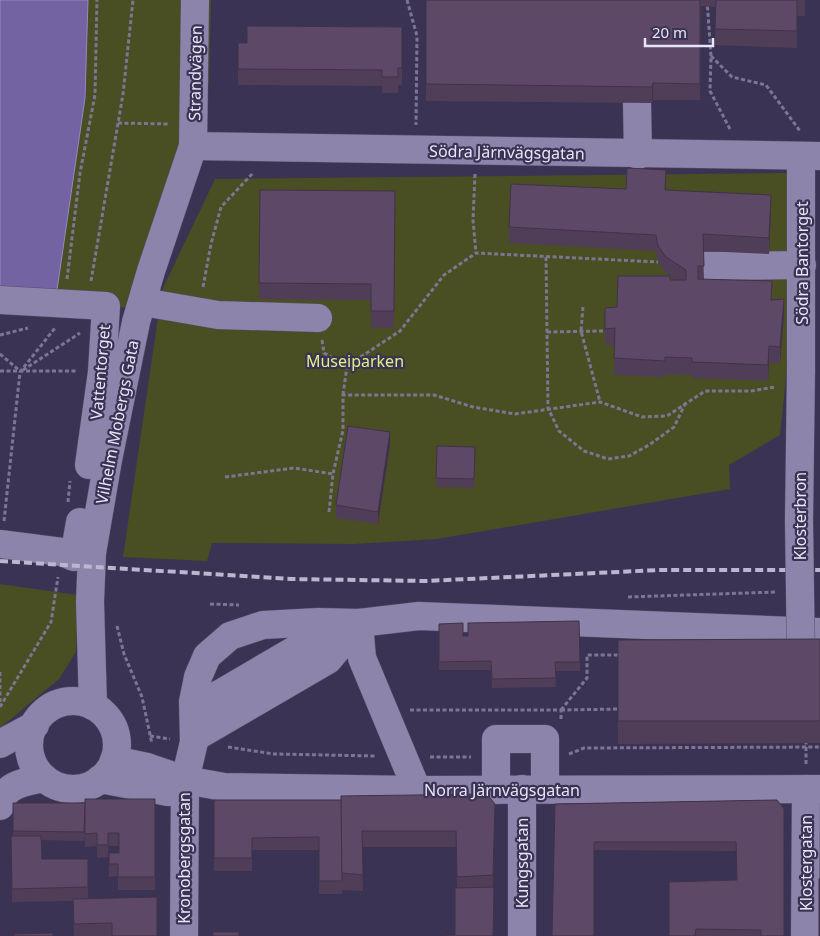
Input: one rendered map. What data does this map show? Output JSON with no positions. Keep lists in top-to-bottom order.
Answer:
{
  "streets": {
    "street": [
      "Strandvägen",
      "Södra Järnvägsgatan",
      "Södra Bantorget",
      "Vattentorget",
      "Vilhelm Mobergs Gata",
      "Klosterbron",
      "Norra Järnvägsgatan",
      "Kronobergsgatan",
      "Kungsgatan",
      "Klostergatan"
    ]
  },
  "crossings": [
    ["Strandvägen", "Södra Järnvägsgatan"],
    ["Strandvägen", "Vilhelm Mobergs Gata"],
    ["Södra Järnvägsgatan", "Södra Bantorget"],
    ["Södra Järnvägsgatan", "Vilhelm Mobergs Gata"],
    ["Södra Bantorget", "Klosterbron"],
    ["Vilhelm Mobergs Gata", "Norra Järnvägsgatan"],
    ["Norra Järnvägsgatan", "Kronobergsgatan"],
    ["Norra Järnvägsgatan", "Kungsgatan"],
    ["Norra Järnvägsgatan", "Klostergatan"]
  ],
  "parks": ["Museiparken"],
  "scale_bar": "20 m"
}
